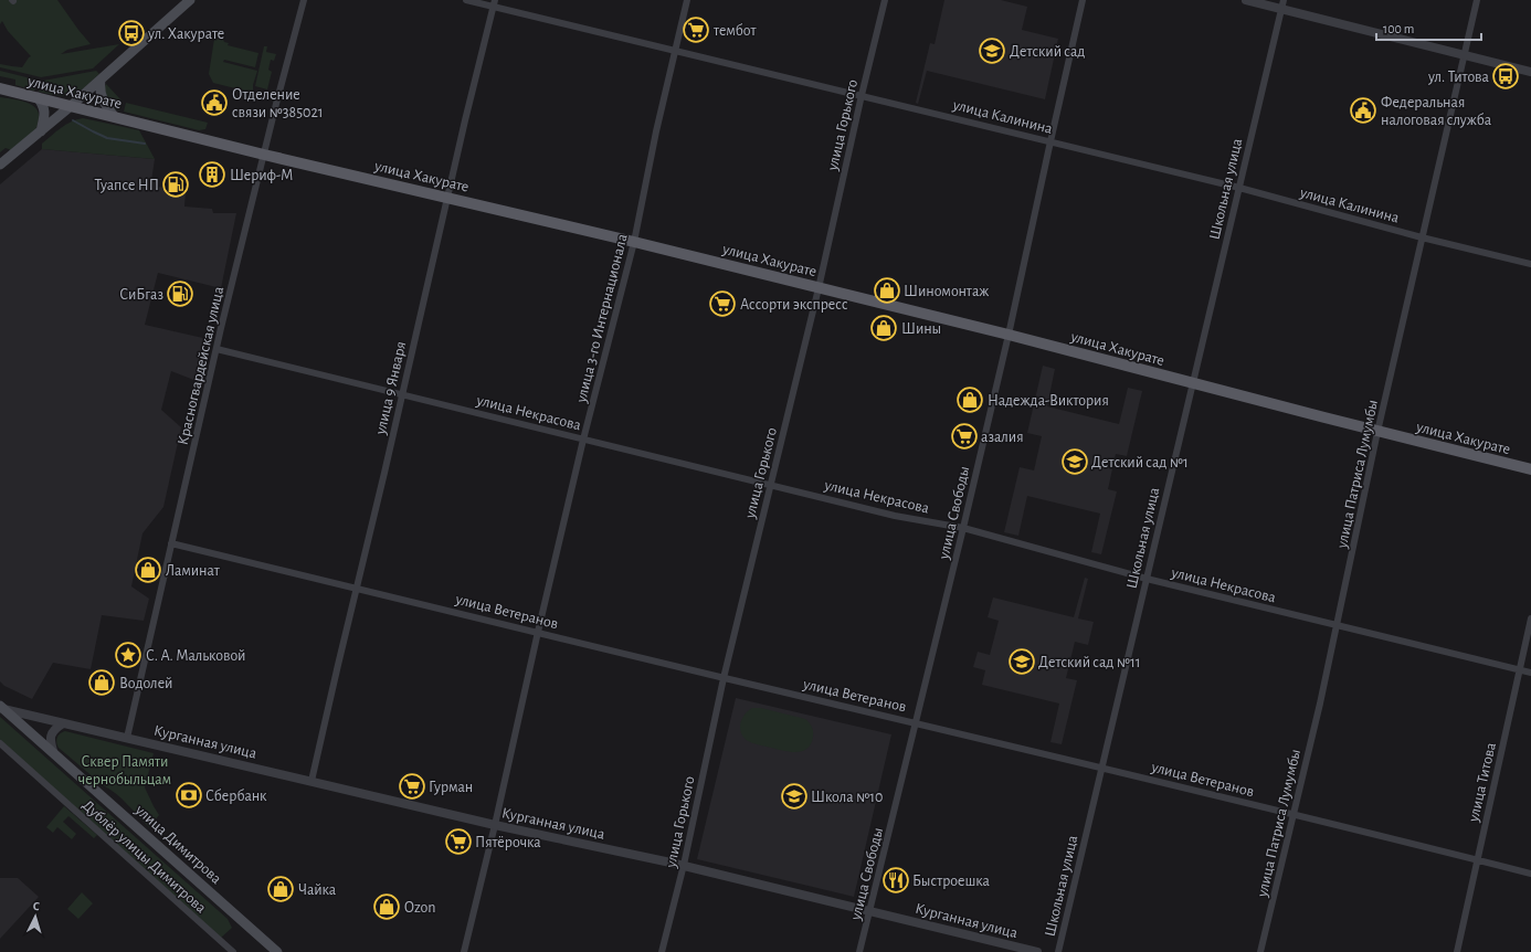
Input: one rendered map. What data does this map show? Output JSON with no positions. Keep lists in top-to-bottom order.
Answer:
{
  "streets": {
    "main road": ["улица Хакурате", "улица Димитрова"],
    "street": [
      "улица Калинина",
      "улица Горького",
      "Школьная улица",
      "улица 3-го Интернационала",
      "Красногвардейская улица",
      "улица 9 Января",
      "улица Некрасова",
      "улица Патриса Лумумбы",
      "улица Свободы",
      "улица Ветеранов",
      "Курганная улица",
      "улица Титова",
      "Дублёр улицы Димитрова"
    ]
  },
  "crossings": [
    ["улица Хакурате", "улица Горького"],
    ["улица Хакурате", "Школьная улица"],
    ["улица Хакурате", "улица 3-го Интернационала"],
    ["улица Хакурате", "Красногвардейская улица"],
    ["улица Хакурате", "улица 9 Января"],
    ["улица Хакурате", "улица Патриса Лумумбы"],
    ["улица Хакурате", "улица Свободы"],
    ["улица Калинина", "улица Горького"],
    ["улица Калинина", "Школьная улица"],
    ["улица Калинина", "улица 3-го Интернационала"],
    ["улица Калинина", "улица 9 Января"],
    ["улица Калинина", "улица Патриса Лумумбы"],
    ["улица Калинина", "улица Свободы"],
    ["улица Горького", "улица Некрасова"],
    ["улица Горького", "улица Ветеранов"],
    ["улица Горького", "Курганная улица"],
    ["Школьная улица", "улица Некрасова"],
    ["Школьная улица", "улица Ветеранов"],
    ["улица 3-го Интернационала", "улица Некрасова"],
    ["улица 3-го Интернационала", "улица Ветеранов"],
    ["улица 3-го Интернационала", "Курганная улица"],
    ["Красногвардейская улица", "улица Некрасова"],
    ["Красногвардейская улица", "улица Ветеранов"],
    ["Красногвардейская улица", "Курганная улица"],
    ["улица 9 Января", "улица Некрасова"],
    ["улица 9 Января", "улица Ветеранов"],
    ["улица 9 Января", "Курганная улица"],
    ["улица Некрасова", "улица Патриса Лумумбы"],
    ["улица Некрасова", "улица Свободы"],
    ["улица Некрасова", "улица Титова"],
    ["улица Патриса Лумумбы", "улица Ветеранов"],
    ["улица Свободы", "улица Ветеранов"],
    ["улица Свободы", "Курганная улица"],
    ["улица Ветеранов", "улица Титова"],
    ["Курганная улица", "улица Димитрова"]
  ],
  "parks": ["Сквер Памяти чернобыльцам"],
  "places": {
    "supermarket": [
      "тембот",
      "Ассорти экспресс",
      "азалия",
      "Гурман",
      "Пятёрочка"
    ],
    "bus stop": ["ул. Хакурате", "ул. Титова"],
    "school or university": [
      "Детский сад",
      "Детский сад №1",
      "Детский сад №11",
      "Школа №10"
    ],
    "public building": ["Отделение связи №385021", "Федеральная налоговая служба"],
    "building": ["Шериф-М"],
    "fuel station": ["Туапсе НП", "СиБгаз"],
    "shop": [
      "Шиномонтаж",
      "Шины",
      "Надежда-Виктория",
      "Ламинат",
      "Водолей",
      "Чайка",
      "Ozon"
    ],
    "place": ["С. А. Мальковой"],
    "bank": ["Сбербанк"],
    "restaurant": ["Быстроешка"]
  },
  "scale_bar": "100 m",
  "north": "top"
}
